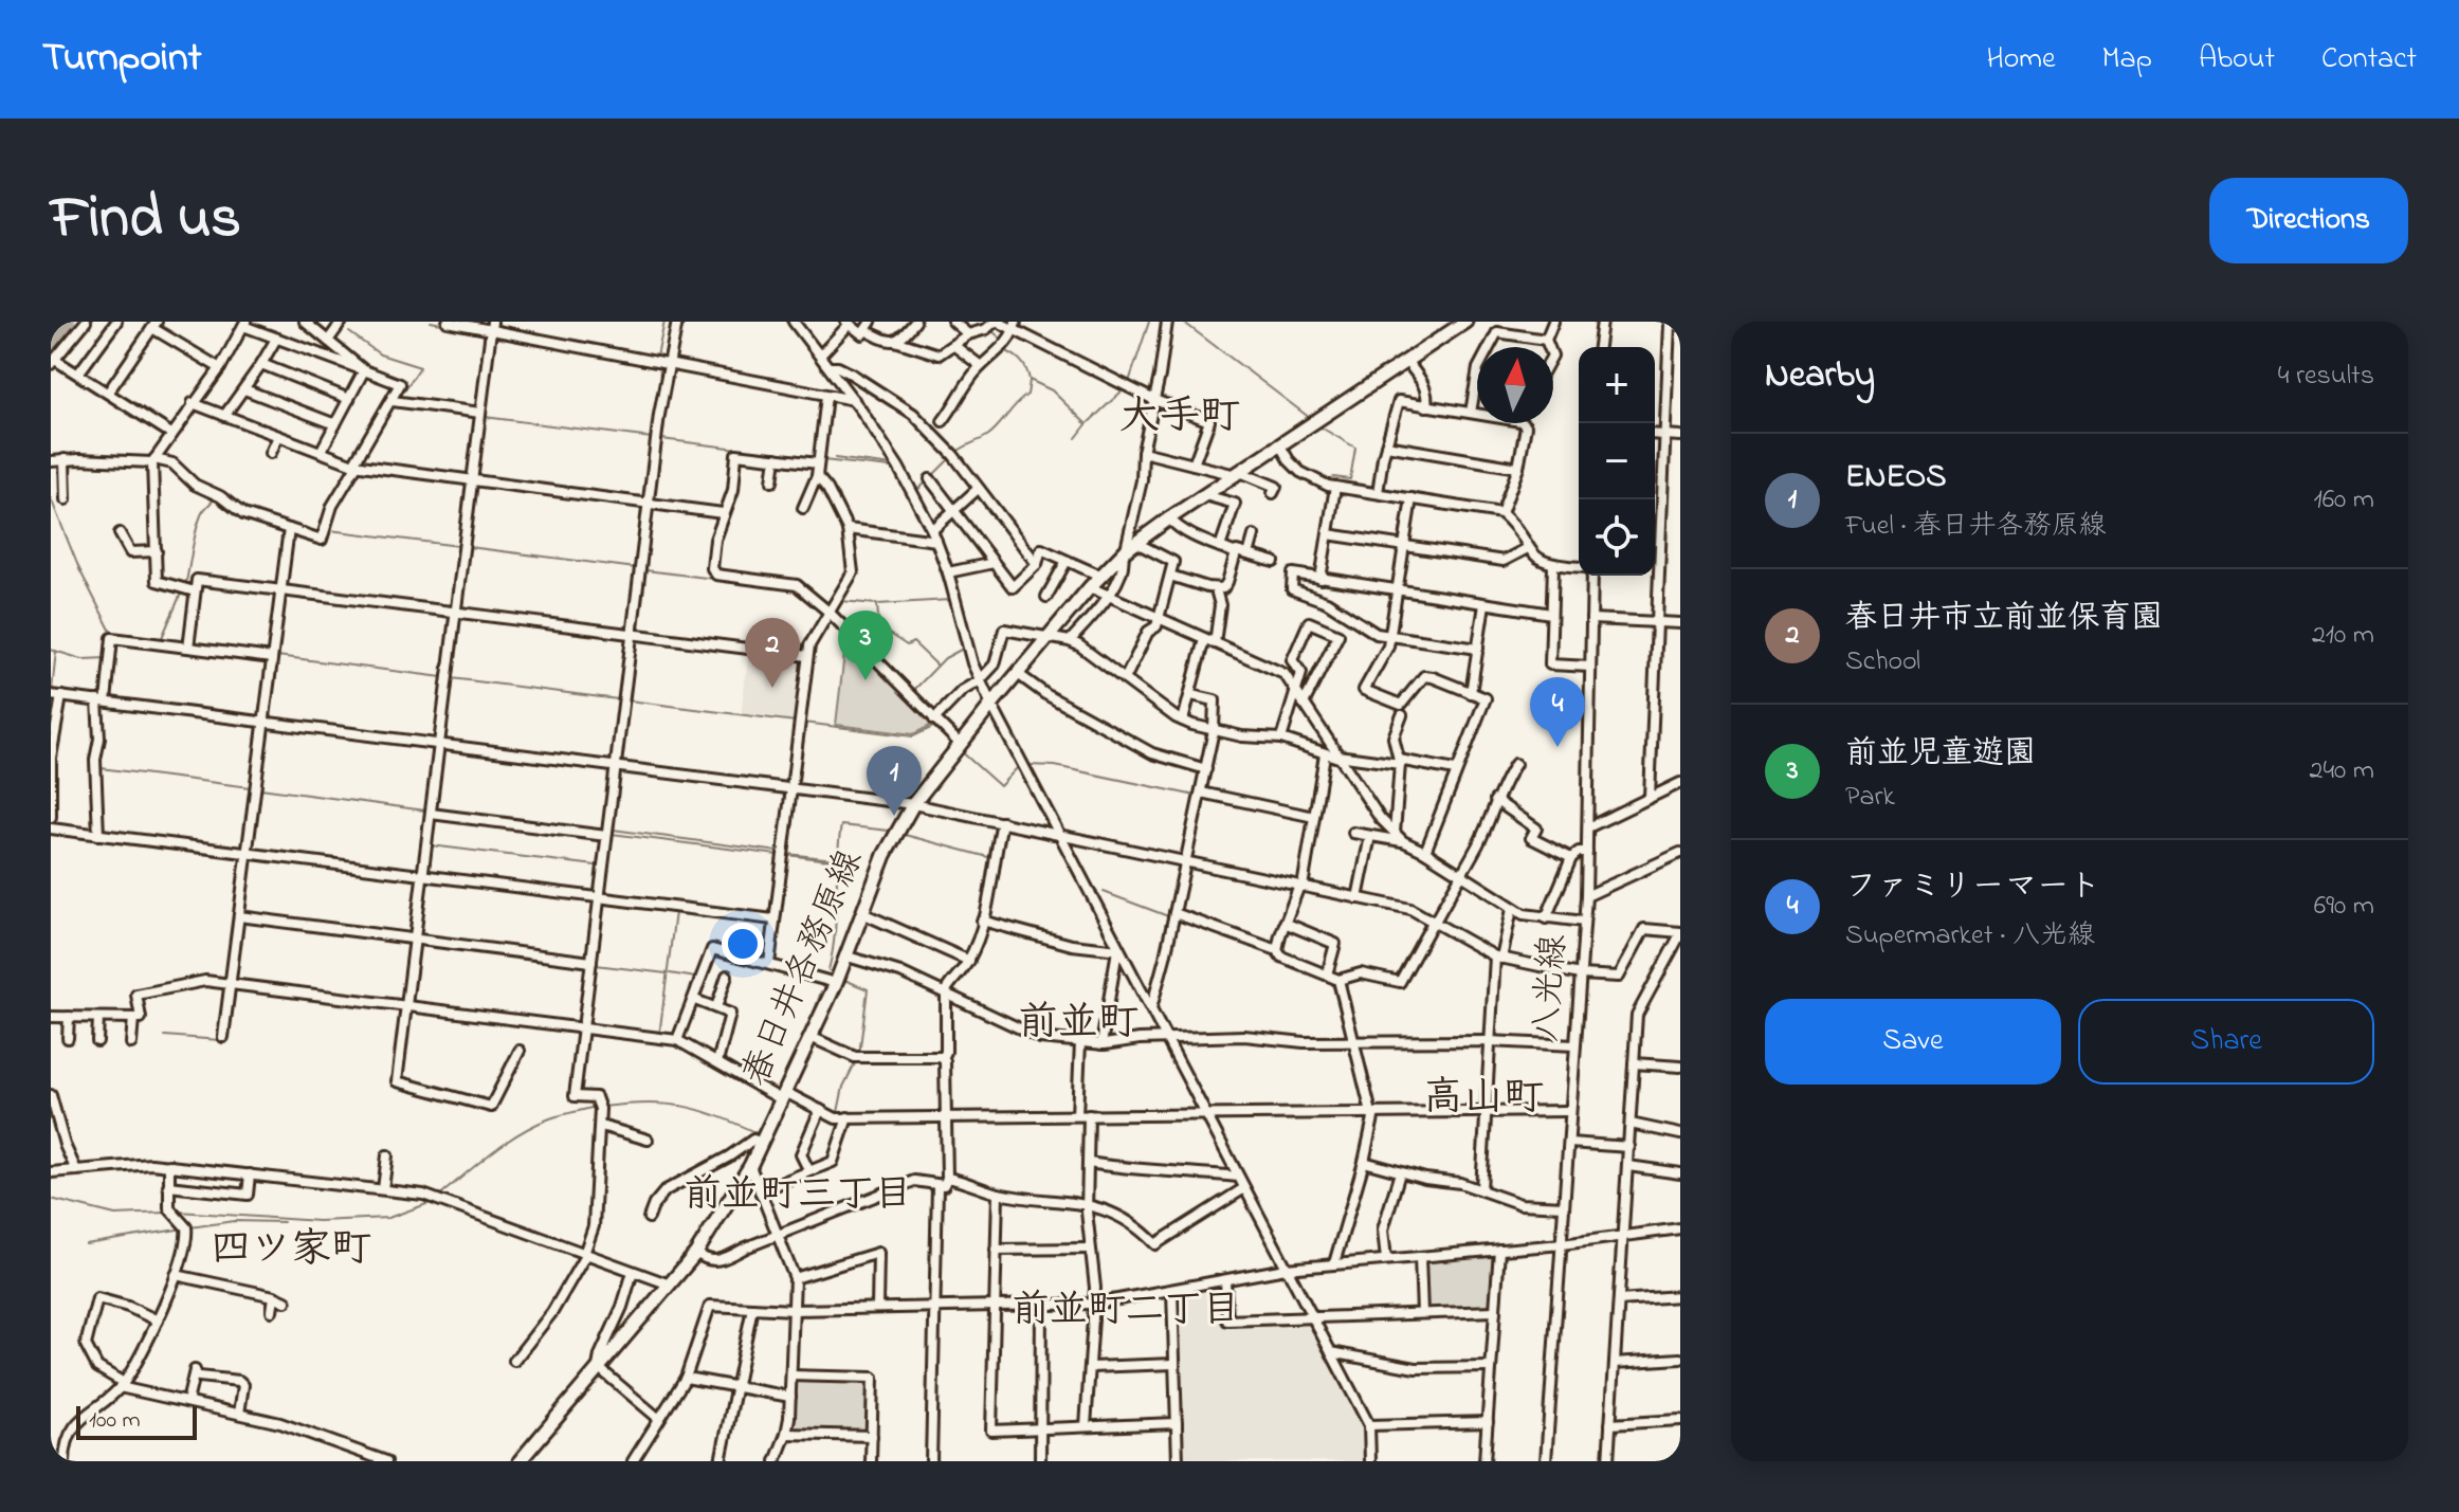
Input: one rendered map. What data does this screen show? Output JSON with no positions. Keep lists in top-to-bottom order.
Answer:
{
  "streets": {
    "main road": ["春日井各務原線"],
    "street": ["八光線"]
  },
  "districts": [
    "大手町",
    "前並町",
    "高山町",
    "前並町三丁目",
    "四ツ家町",
    "前並町二丁目"
  ],
  "scale_bar": "100 m",
  "north": "top",
  "page": {
    "header": "Turnpoint",
    "nav": [
      "Home",
      "Map",
      "About",
      "Contact"
    ],
    "title": "Find us",
    "buttons": [
      "Directions",
      ["Save", "Share"]
    ],
    "heading": ["Nearby", "4 results"],
    "map_buttons": ["+", "−"],
    "list": [
      {
        "mark": "1",
        "name": "ENEOS",
        "note": "Fuel · 春日井各務原線",
        "value": "160 m"
      },
      {
        "mark": "2",
        "name": "春日井市立前並保育園",
        "note": "School",
        "value": "210 m"
      },
      {
        "mark": "3",
        "name": "前並児童遊園",
        "note": "Park",
        "value": "240 m"
      },
      {
        "mark": "4",
        "name": "ファミリーマート",
        "note": "Supermarket · 八光線",
        "value": "690 m"
      }
    ],
    "pins": [
      "3",
      "2",
      "4",
      "1"
    ],
    "scale": "100 m"
  }
}
